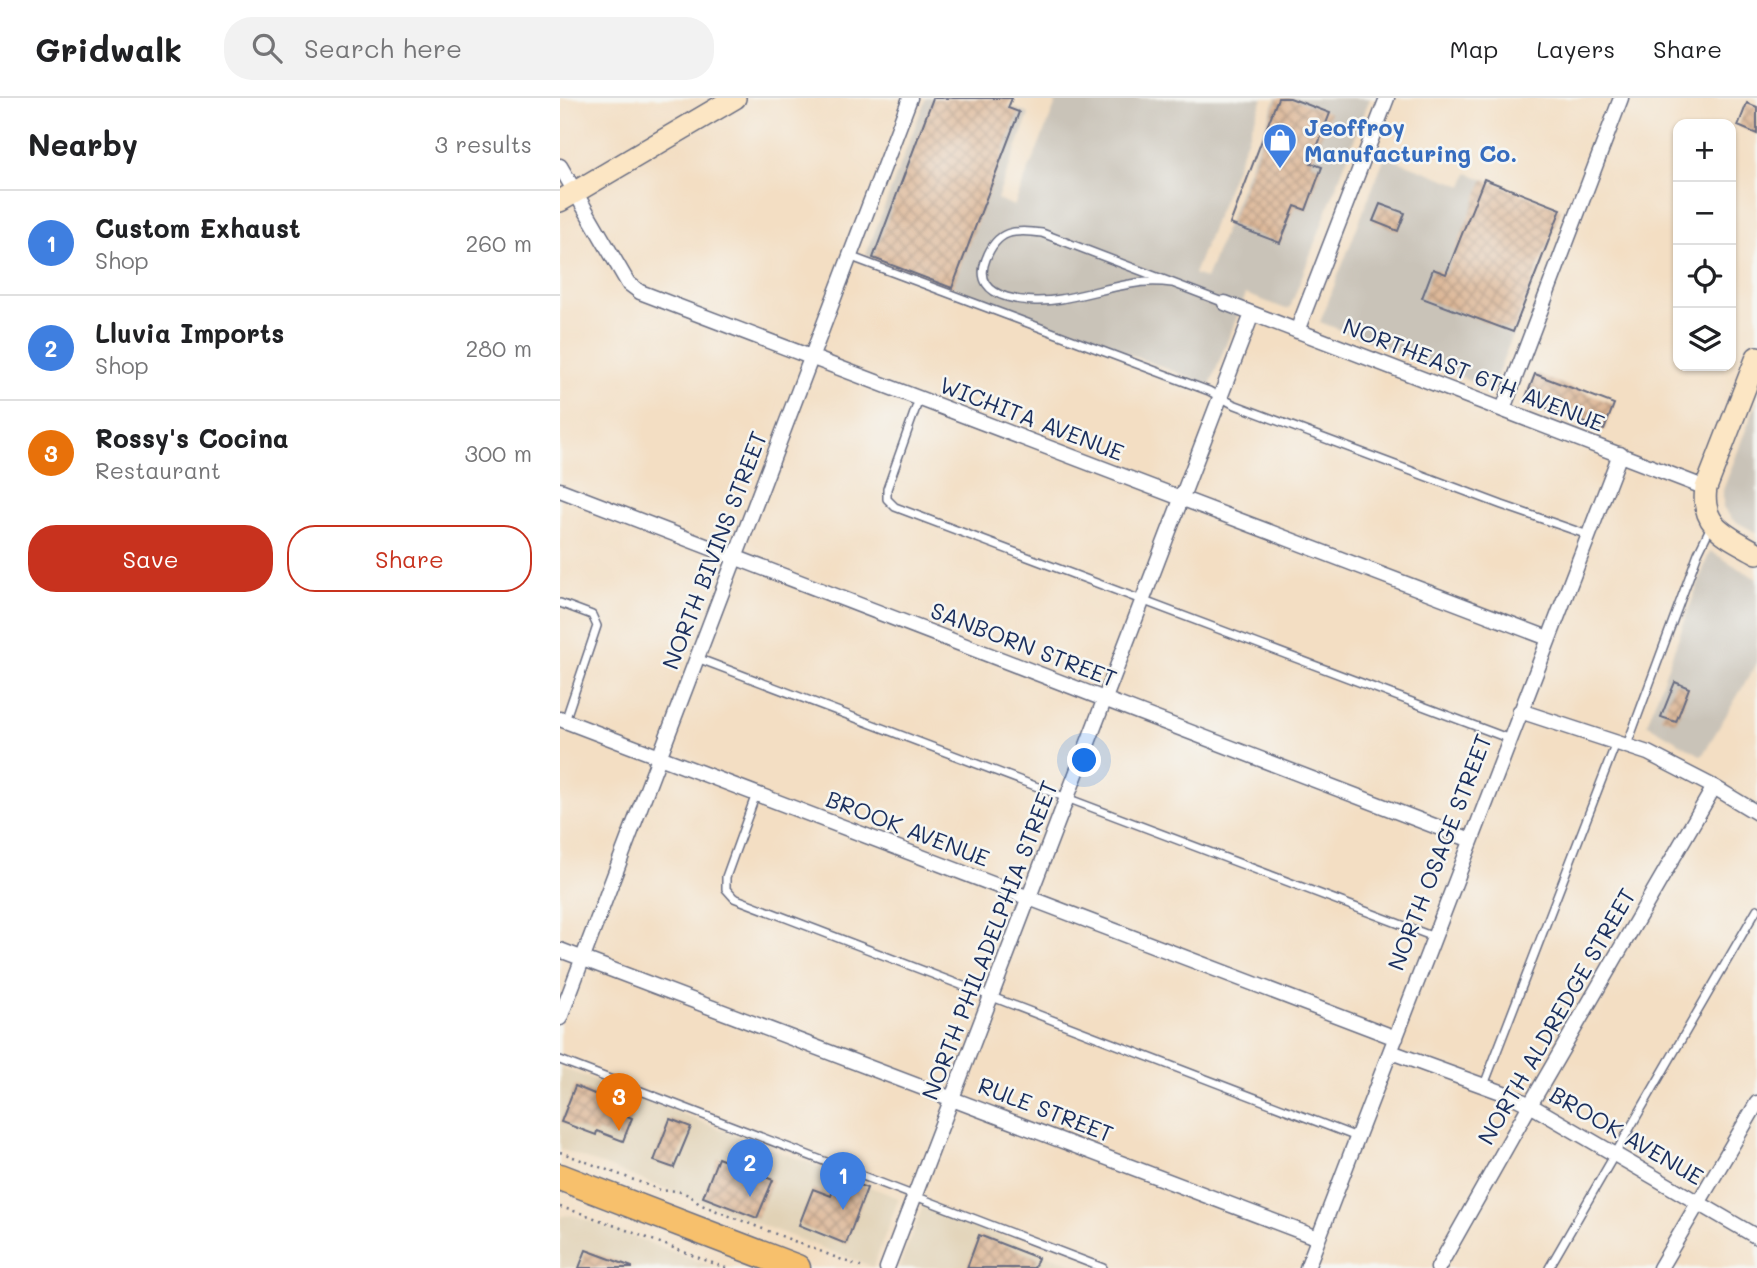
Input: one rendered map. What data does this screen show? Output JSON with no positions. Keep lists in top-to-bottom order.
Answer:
{
  "streets": {
    "street": [
      "NORTHEAST 6TH AVENUE",
      "WICHITA AVENUE",
      "NORTH BIVINS STREET",
      "SANBORN STREET",
      "BROOK AVENUE",
      "NORTH OSAGE STREET",
      "NORTH PHILADELPHIA STREET",
      "NORTH ALDREDGE STREET",
      "RULE STREET"
    ]
  },
  "crossings": [
    ["NORTHEAST 6TH AVENUE", "NORTH OSAGE STREET"],
    ["NORTHEAST 6TH AVENUE", "NORTH PHILADELPHIA STREET"],
    ["WICHITA AVENUE", "NORTH BIVINS STREET"],
    ["WICHITA AVENUE", "NORTH OSAGE STREET"],
    ["WICHITA AVENUE", "NORTH PHILADELPHIA STREET"],
    ["NORTH BIVINS STREET", "SANBORN STREET"],
    ["NORTH BIVINS STREET", "BROOK AVENUE"],
    ["NORTH BIVINS STREET", "RULE STREET"],
    ["SANBORN STREET", "NORTH OSAGE STREET"],
    ["SANBORN STREET", "NORTH PHILADELPHIA STREET"],
    ["BROOK AVENUE", "NORTH OSAGE STREET"],
    ["BROOK AVENUE", "NORTH PHILADELPHIA STREET"],
    ["BROOK AVENUE", "NORTH ALDREDGE STREET"],
    ["NORTH OSAGE STREET", "RULE STREET"],
    ["NORTH PHILADELPHIA STREET", "RULE STREET"]
  ],
  "places": {
    "shop": ["Jeoffroy Manufacturing Co."]
  },
  "page": {
    "header": "Gridwalk",
    "search": "Search here",
    "nav": ["Map", "Layers", "Share"],
    "heading": ["Nearby", "3 results"],
    "map_buttons": ["+", "−"],
    "list": [
      {
        "mark": "1",
        "name": "Custom Exhaust",
        "note": "Shop",
        "value": "260 m"
      },
      {
        "mark": "2",
        "name": "Lluvia Imports",
        "note": "Shop",
        "value": "280 m"
      },
      {
        "mark": "3",
        "name": "Rossy's Cocina",
        "note": "Restaurant",
        "value": "300 m"
      }
    ],
    "buttons": ["Save", "Share"],
    "pins": ["3", "2", "1"]
  }
}
